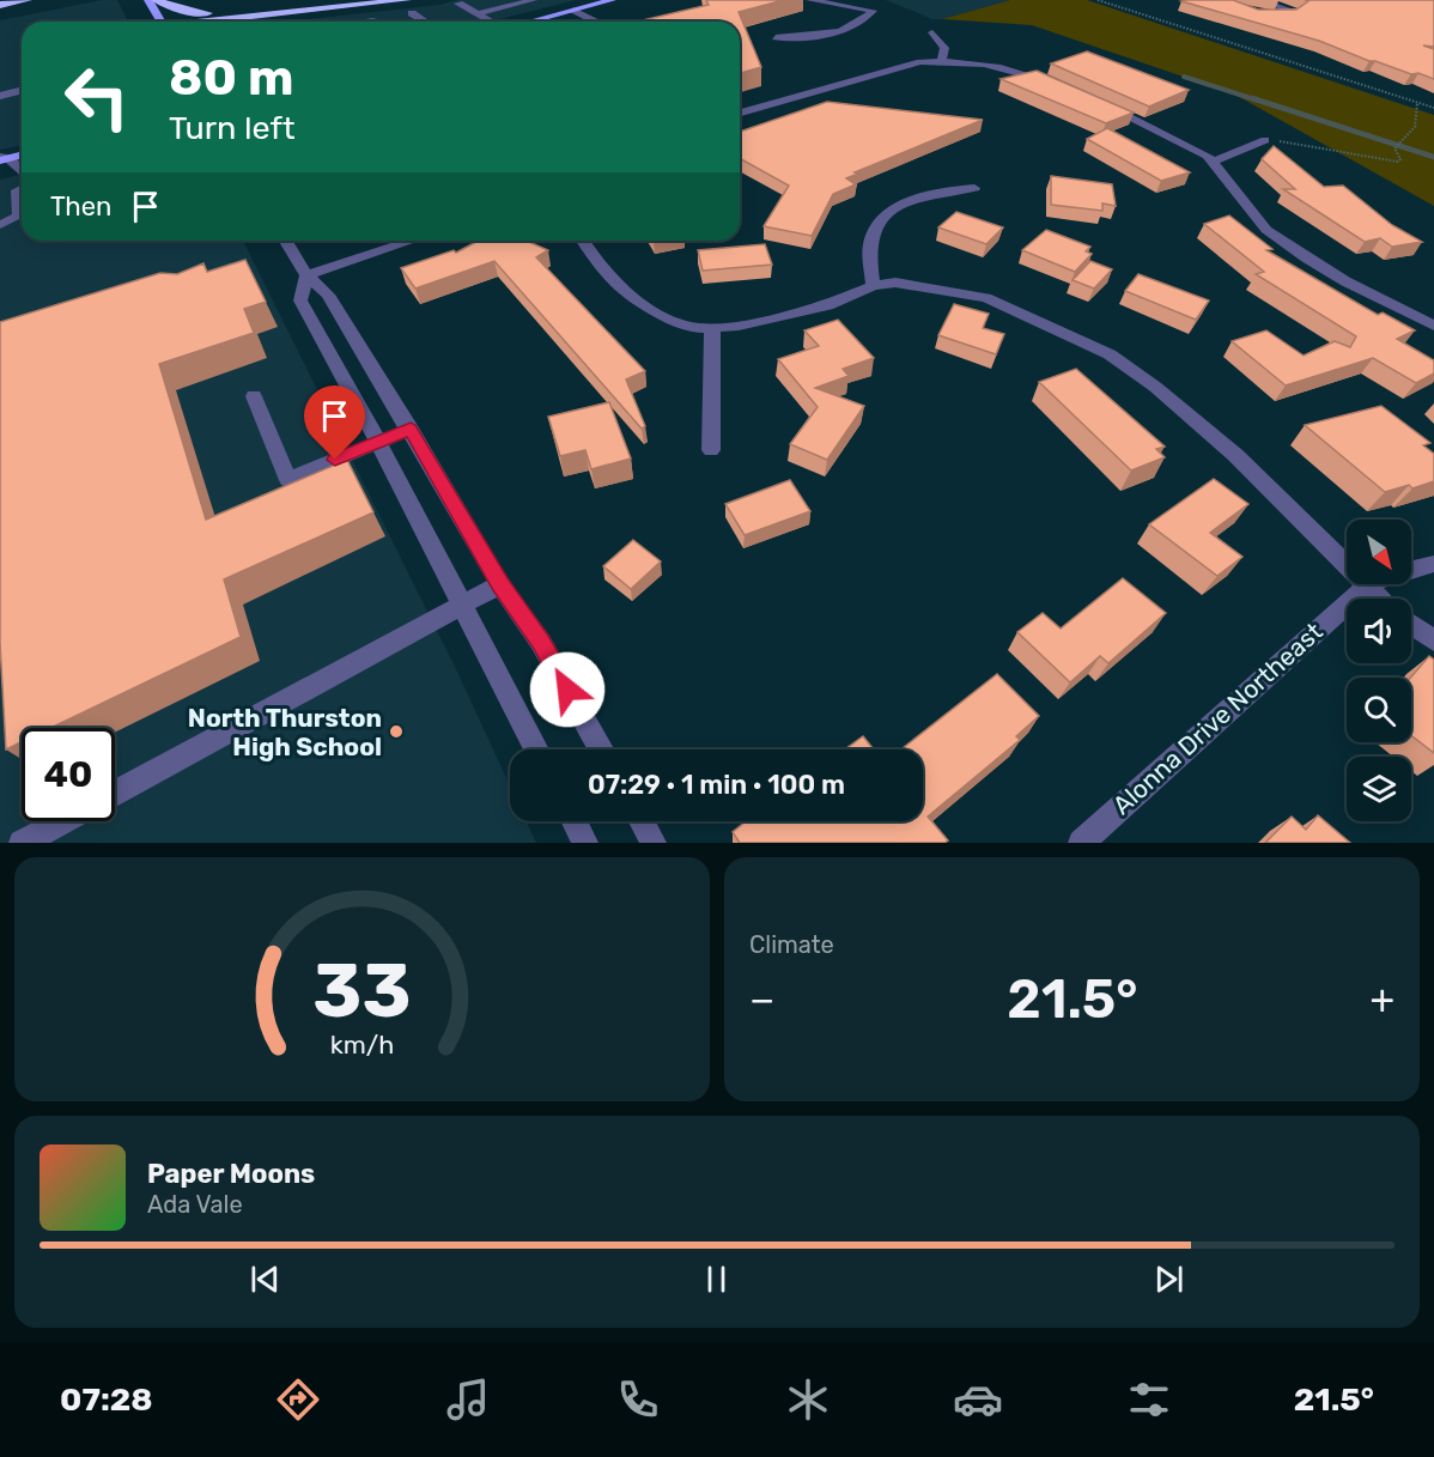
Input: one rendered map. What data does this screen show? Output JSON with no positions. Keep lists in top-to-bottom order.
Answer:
{
  "streets": {
    "street": ["Alonna Drive Northeast"]
  },
  "places": ["North Thurston High School"],
  "north": "bottom right",
  "page": {
    "turn": ["80 m", "Turn left"],
    "then": "Then",
    "limit": "40",
    "trip": "07:29 · 1 min · 100 m",
    "tile": "Climate",
    "heat": ["−", "21.5°", "+"],
    "song": ["Paper Moons", "Ada Vale"],
    "tabs": ["07:28", "21.5°"],
    "gauge": ["33", "km/h"]
  }
}
